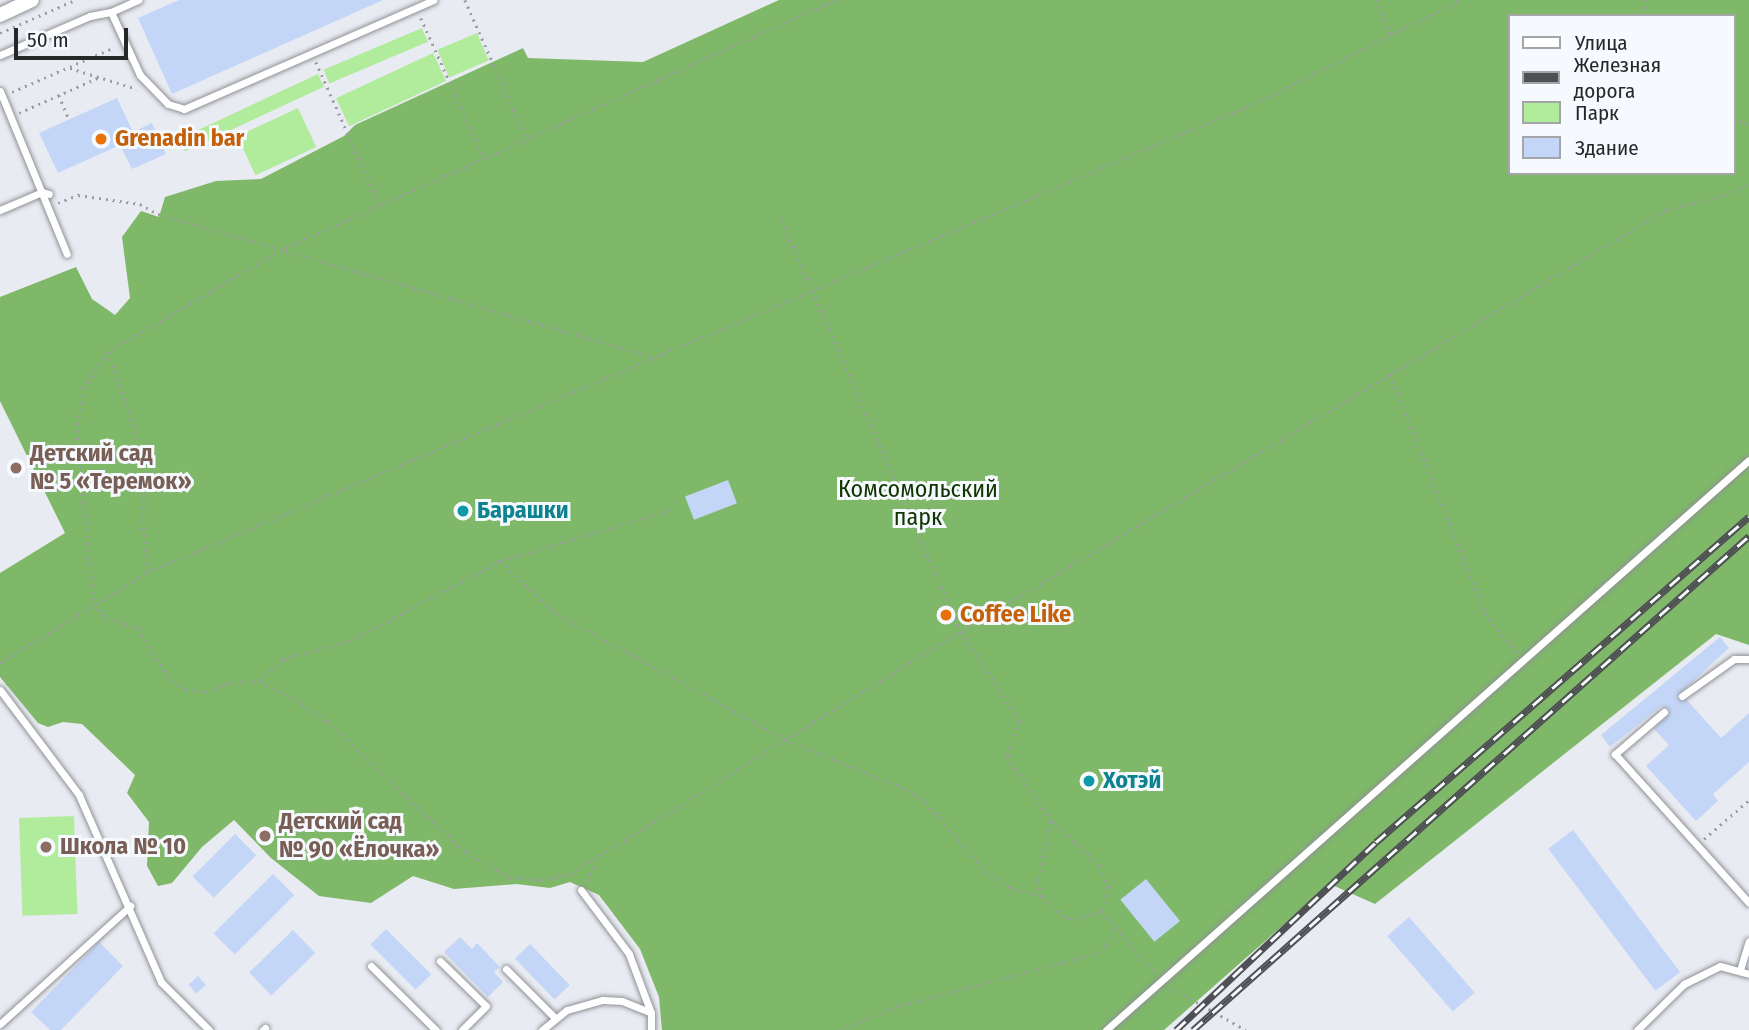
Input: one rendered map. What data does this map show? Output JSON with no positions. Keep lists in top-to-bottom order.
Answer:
{
  "parks": ["Комсомольский парк"],
  "places": [
    "Grenadin bar",
    "Детский сад № 5 «Теремок»",
    "Барашки",
    "Coffee Like",
    "Хотэй",
    "Детский сад № 90 «Ёлочка»",
    "Школа № 10"
  ],
  "legend": [
    "Улица",
    "Железная дорога",
    "Парк",
    "Здание"
  ],
  "scale_bar": "50 m"
}
